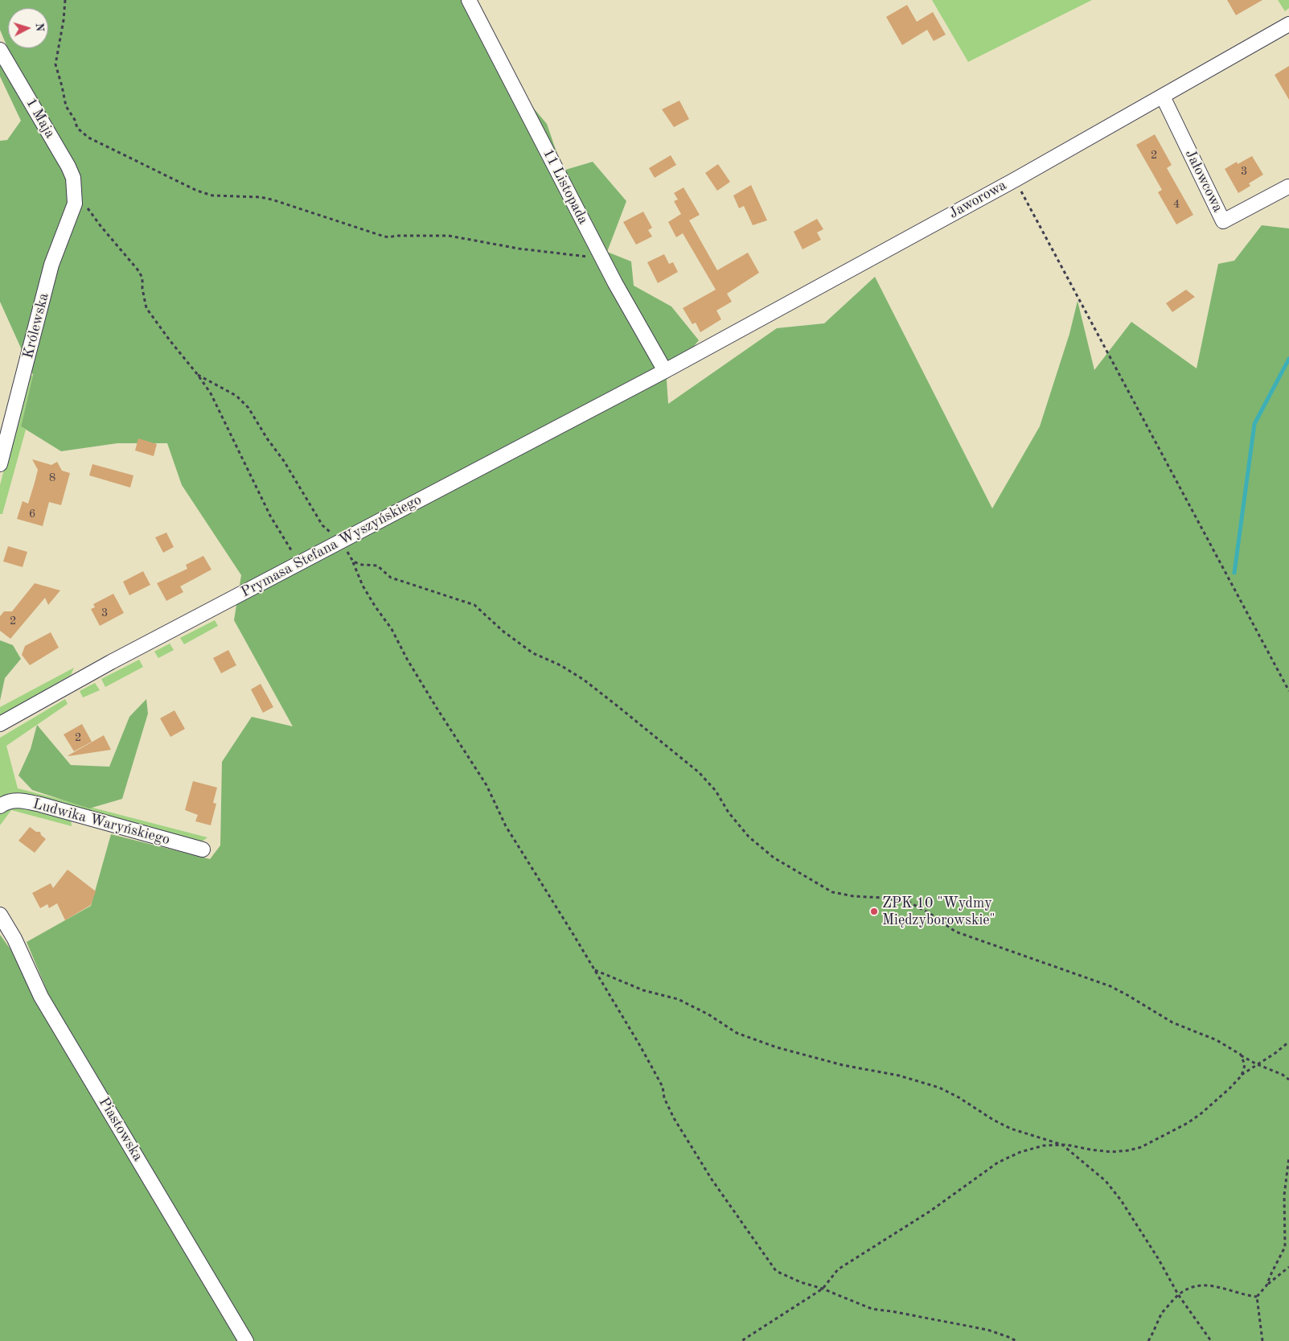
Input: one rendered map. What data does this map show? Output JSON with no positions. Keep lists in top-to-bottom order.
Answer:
{
  "streets": {
    "street": [
      "1 Maja",
      "Jałowcowa",
      "11 Listopada",
      "Jaworowa",
      "Królewska",
      "Prymasa Stefana Wyszyńskiego",
      "Ludwika Waryńskiego",
      "Piastowska"
    ]
  },
  "crossings": [
    ["1 Maja", "Królewska"],
    ["Jałowcowa", "Jaworowa"],
    ["11 Listopada", "Jaworowa"],
    ["11 Listopada", "Prymasa Stefana Wyszyńskiego"],
    ["Jaworowa", "Prymasa Stefana Wyszyńskiego"]
  ],
  "places": ["ZPK 10 \"Wydmy Międzyborowskie\""],
  "house_numbers": [
    "2",
    "3",
    "4",
    "8",
    "6",
    "3",
    "2",
    "2"
  ],
  "north": "right"
}
